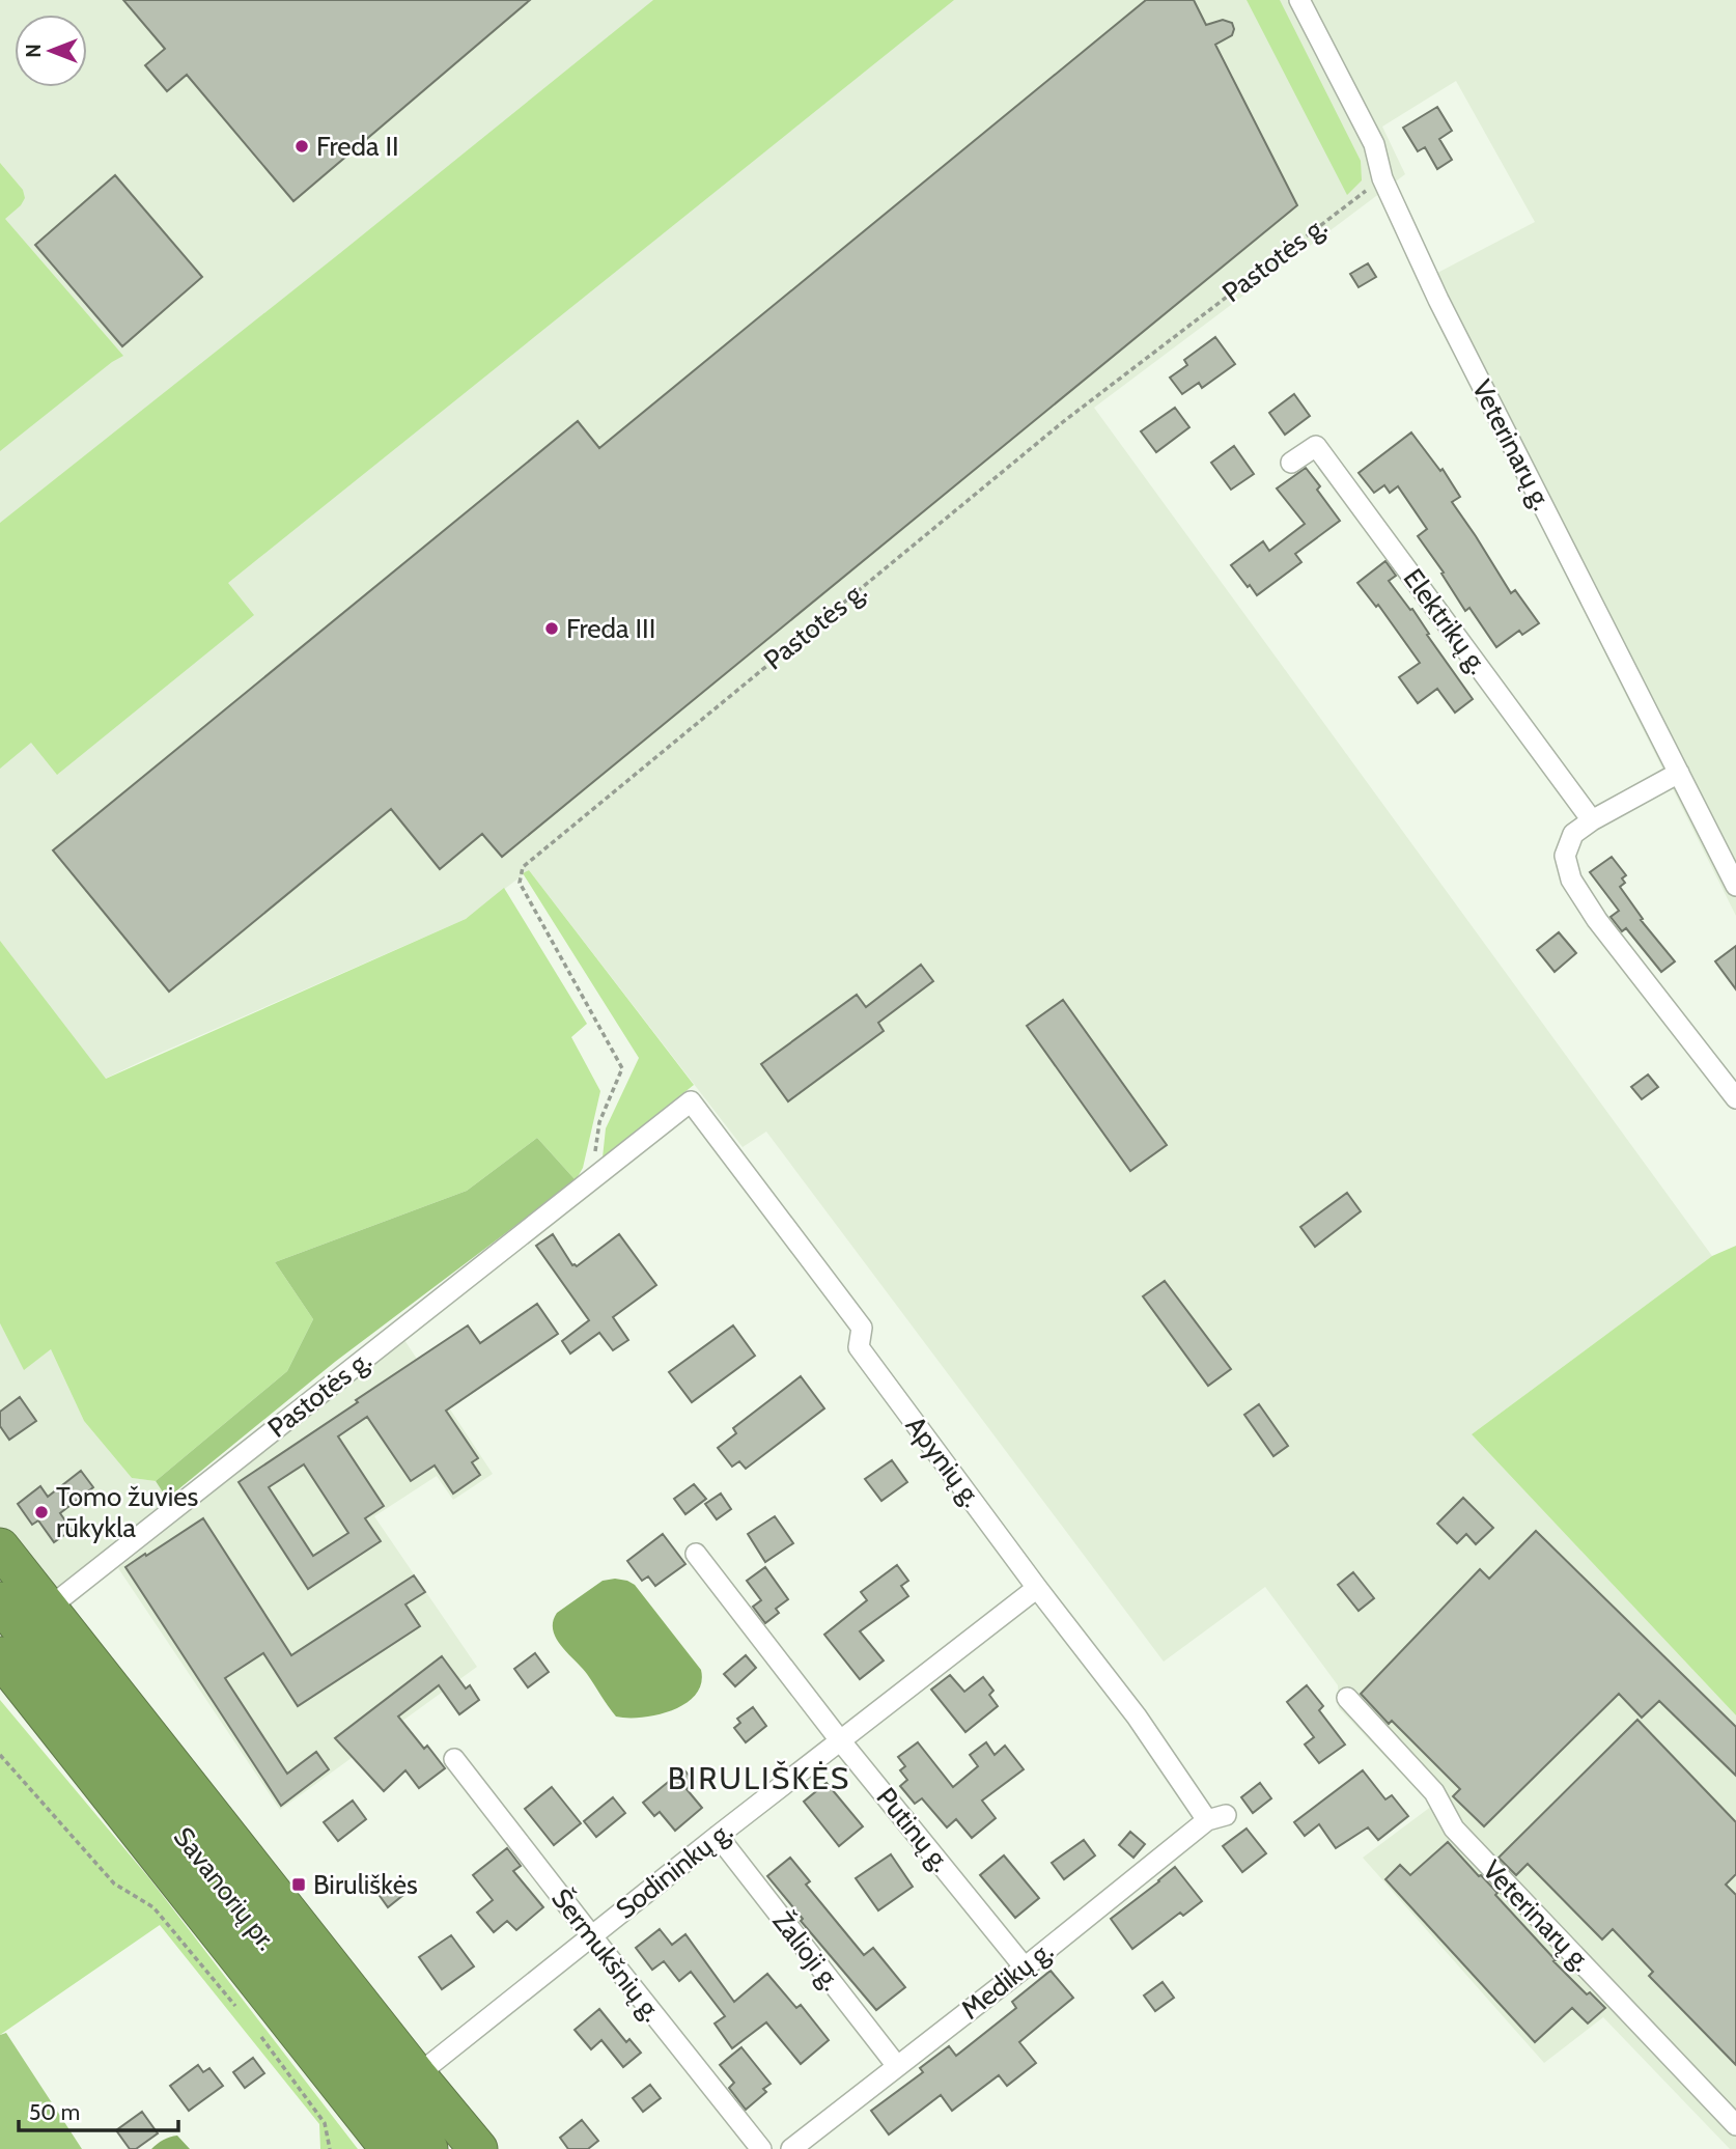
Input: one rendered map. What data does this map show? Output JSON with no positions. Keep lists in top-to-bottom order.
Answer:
{
  "streets": {
    "highway": ["Savanorių pr."],
    "street": [
      "Pastotės g.",
      "Veterinarų g.",
      "Elektrikų g.",
      "Apynių g.",
      "Putinų g.",
      "Sodininkų g.",
      "Žalioji g.",
      "Šermukšnių g.",
      "Medikų g."
    ]
  },
  "crossings": [
    ["Pastotės g.", "Veterinarų g."],
    ["Pastotės g.", "Apynių g."],
    ["Pastotės g.", "Savanorių pr."],
    ["Apynių g.", "Sodininkų g."],
    ["Apynių g.", "Medikų g."],
    ["Putinų g.", "Sodininkų g."],
    ["Putinų g.", "Medikų g."],
    ["Sodininkų g.", "Žalioji g."],
    ["Sodininkų g.", "Šermukšnių g."],
    ["Žalioji g.", "Medikų g."]
  ],
  "districts": ["BIRULIŠKĖS"],
  "places": {
    "other": ["Freda II", "Freda III", "Tomo žuvies rūkykla"],
    "transit": ["Biruliškės"]
  },
  "scale_bar": "50 m",
  "north": "left"
}
